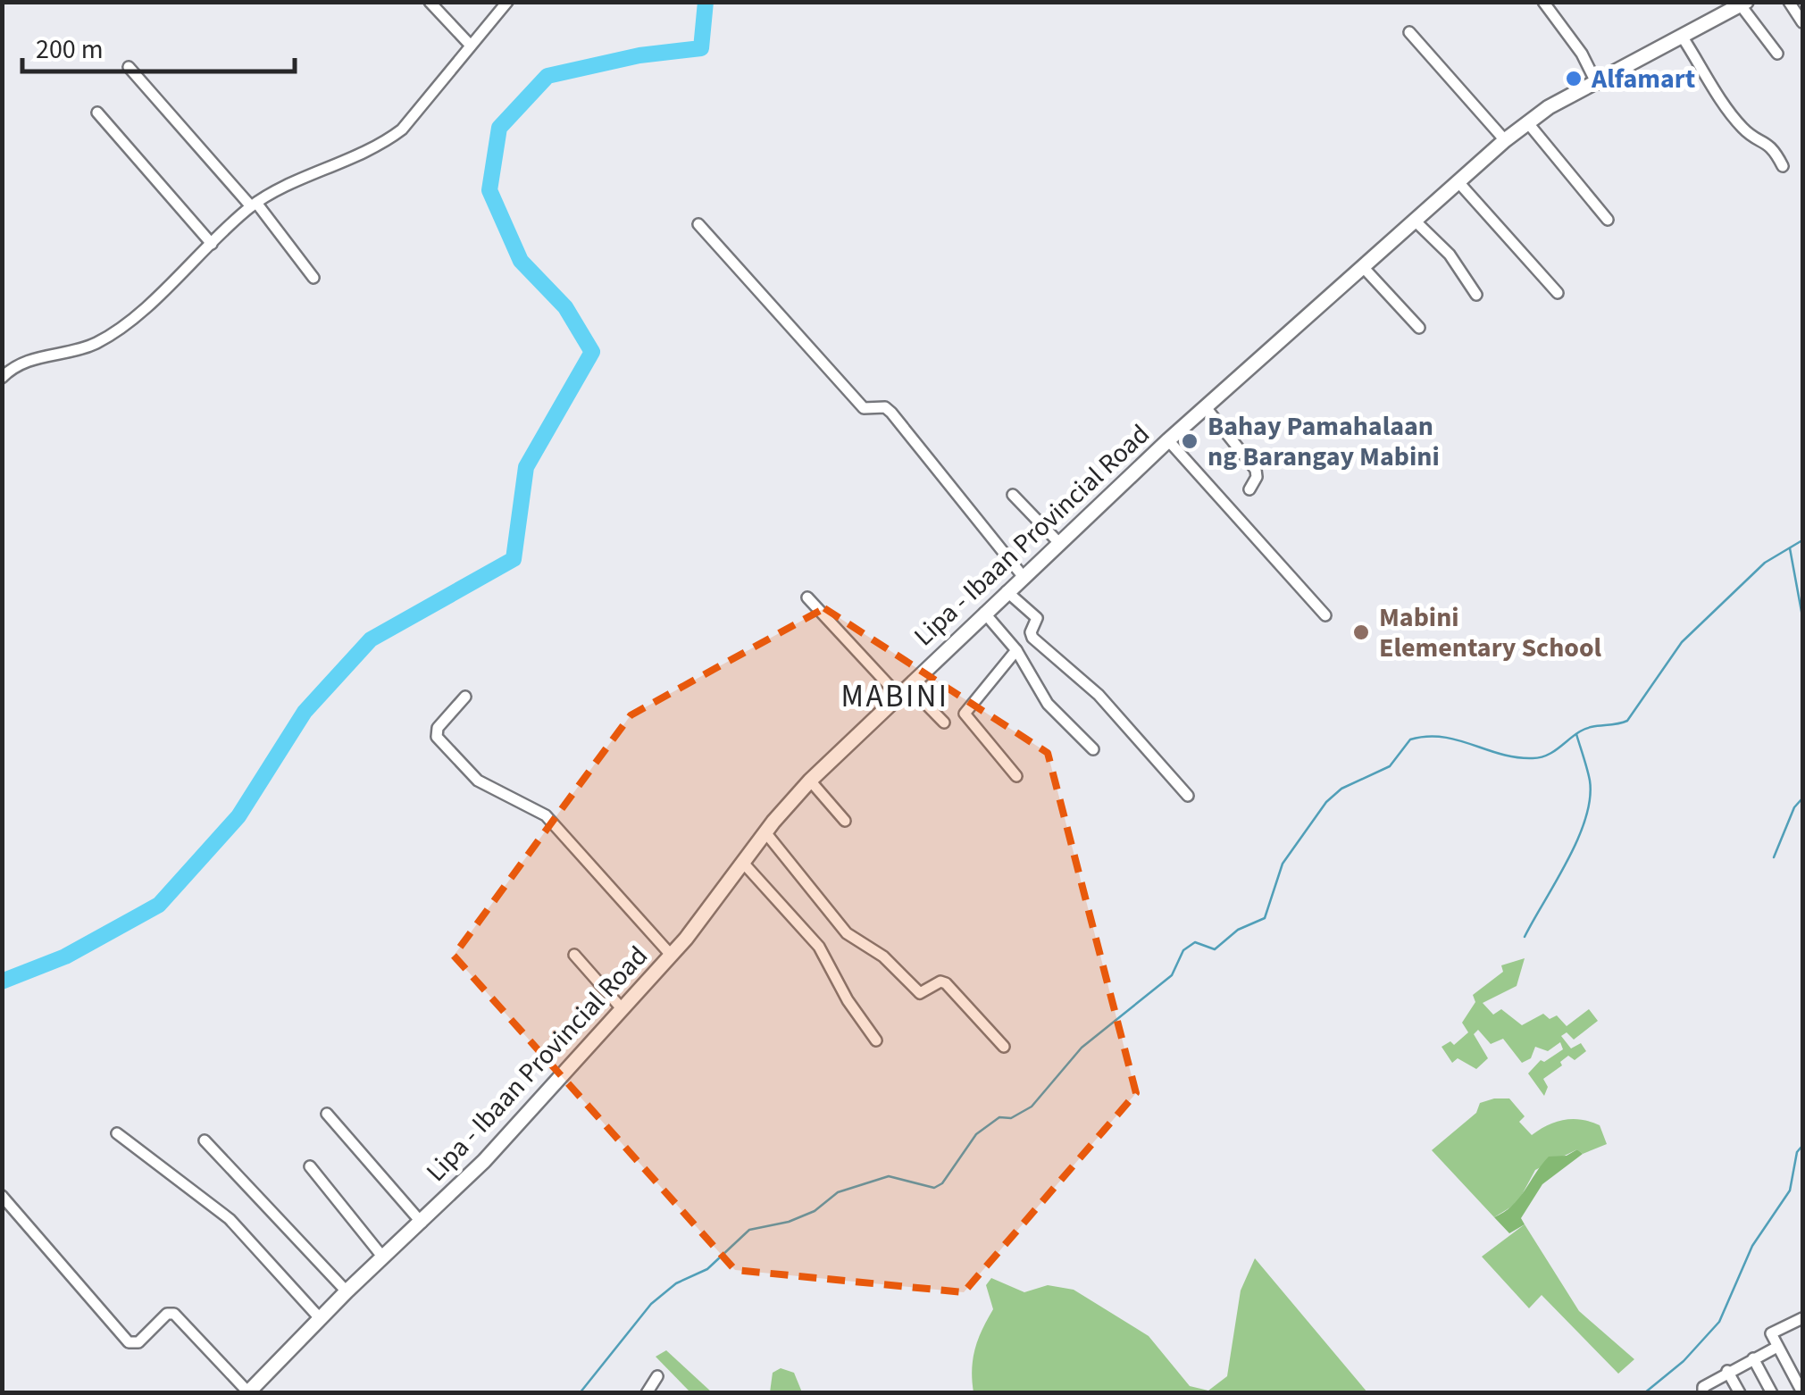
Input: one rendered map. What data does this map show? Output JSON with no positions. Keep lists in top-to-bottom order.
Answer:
{
  "streets": {
    "main road": ["Lipa - Ibaan Provincial Road"]
  },
  "districts": ["MABINI"],
  "places": ["Alfamart", "Bahay Pamahalaan ng Barangay Mabini", "Mabini Elementary School"],
  "scale_bar": "200 m"
}
